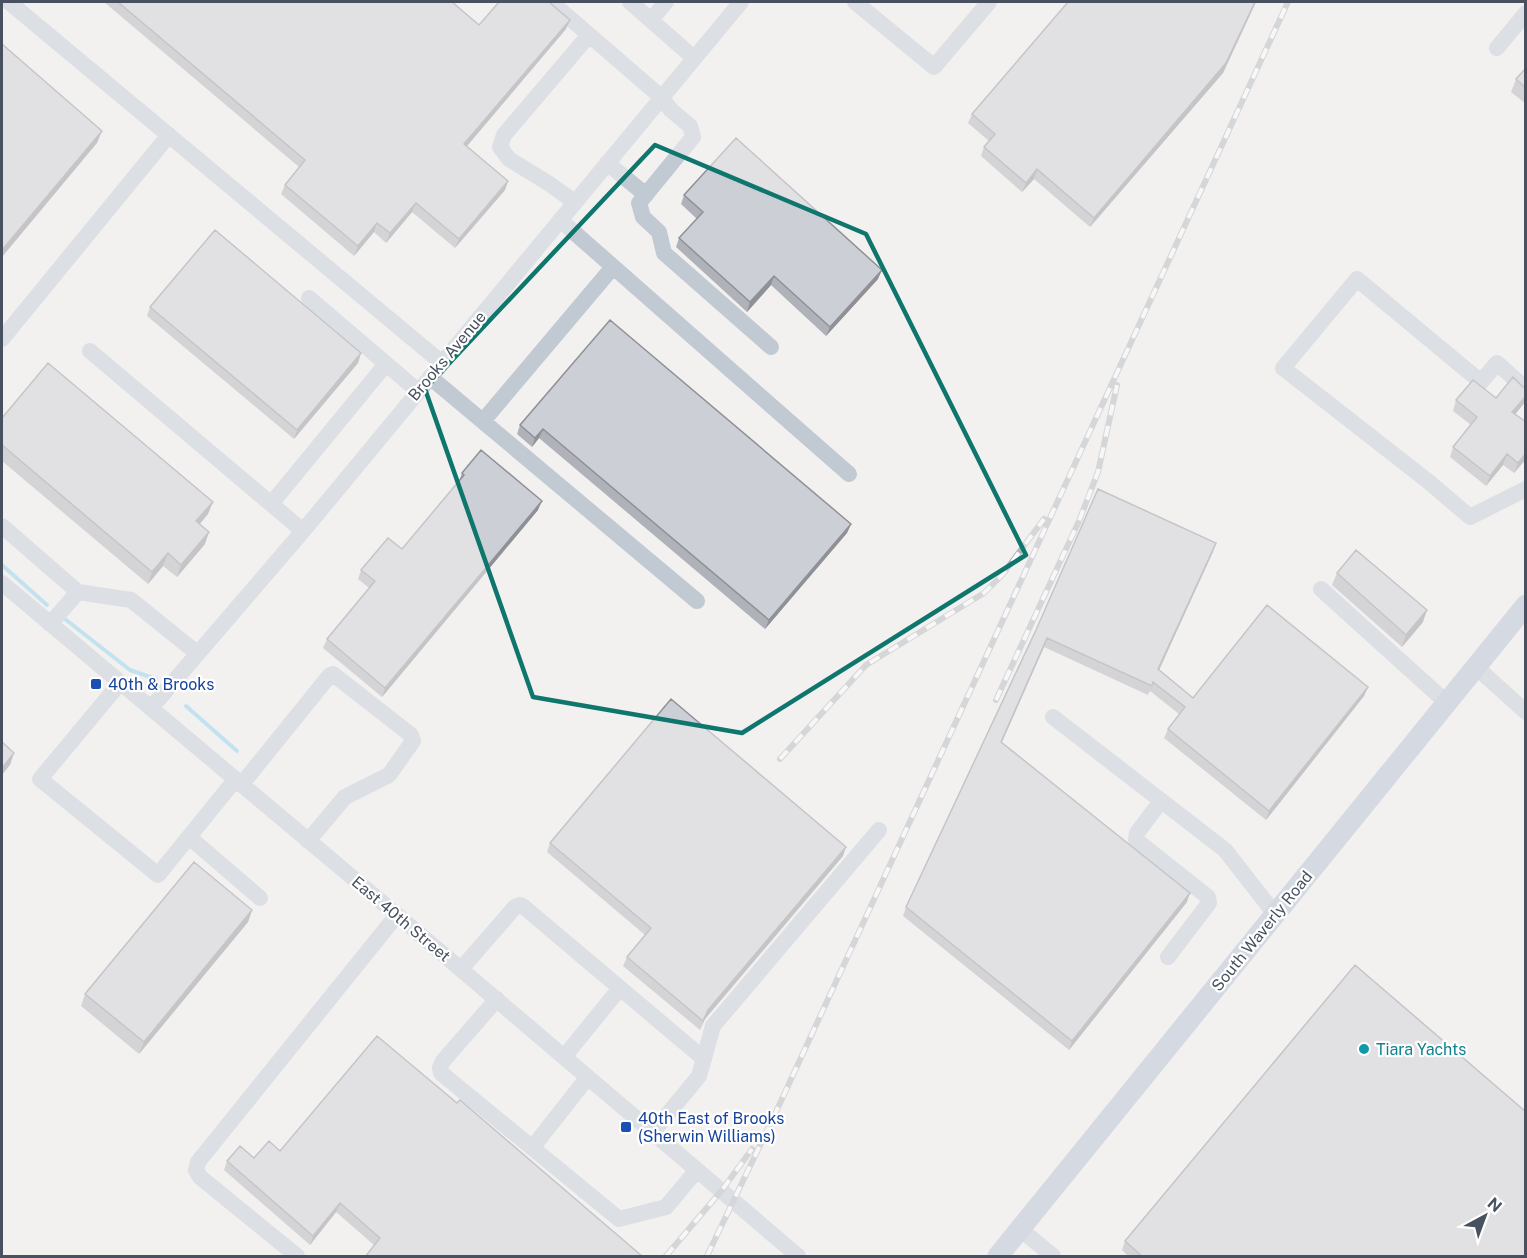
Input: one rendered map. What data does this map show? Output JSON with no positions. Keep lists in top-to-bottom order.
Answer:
{
  "streets": {
    "main road": ["South Waverly Road"],
    "street": ["Brooks Avenue", "East 40th Street"]
  },
  "crossings": [
    ["Brooks Avenue", "East 40th Street"]
  ],
  "places": {
    "transit": ["40th & Brooks", "40th East of Brooks (Sherwin Williams)"],
    "other": ["Tiara Yachts"]
  },
  "north": "top right"
}
